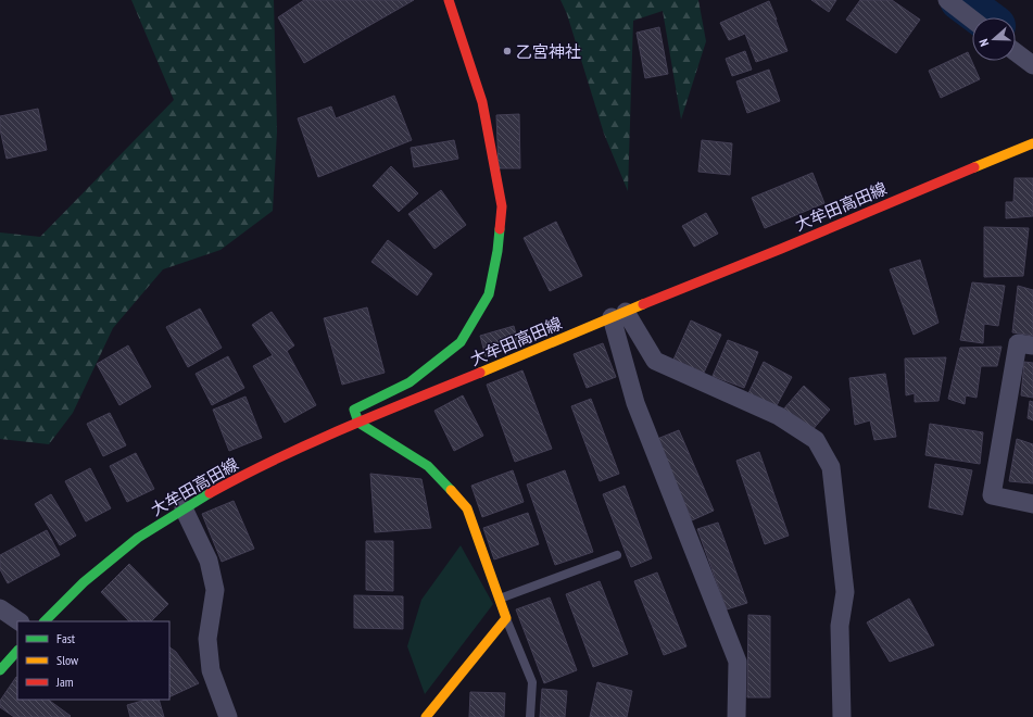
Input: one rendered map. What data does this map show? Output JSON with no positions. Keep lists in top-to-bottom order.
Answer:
{
  "streets": {
    "main road": ["大牟田高田線"]
  },
  "places": ["乙宮神社"],
  "legend": ["Fast", "Slow", "Jam"],
  "north": "left"
}
